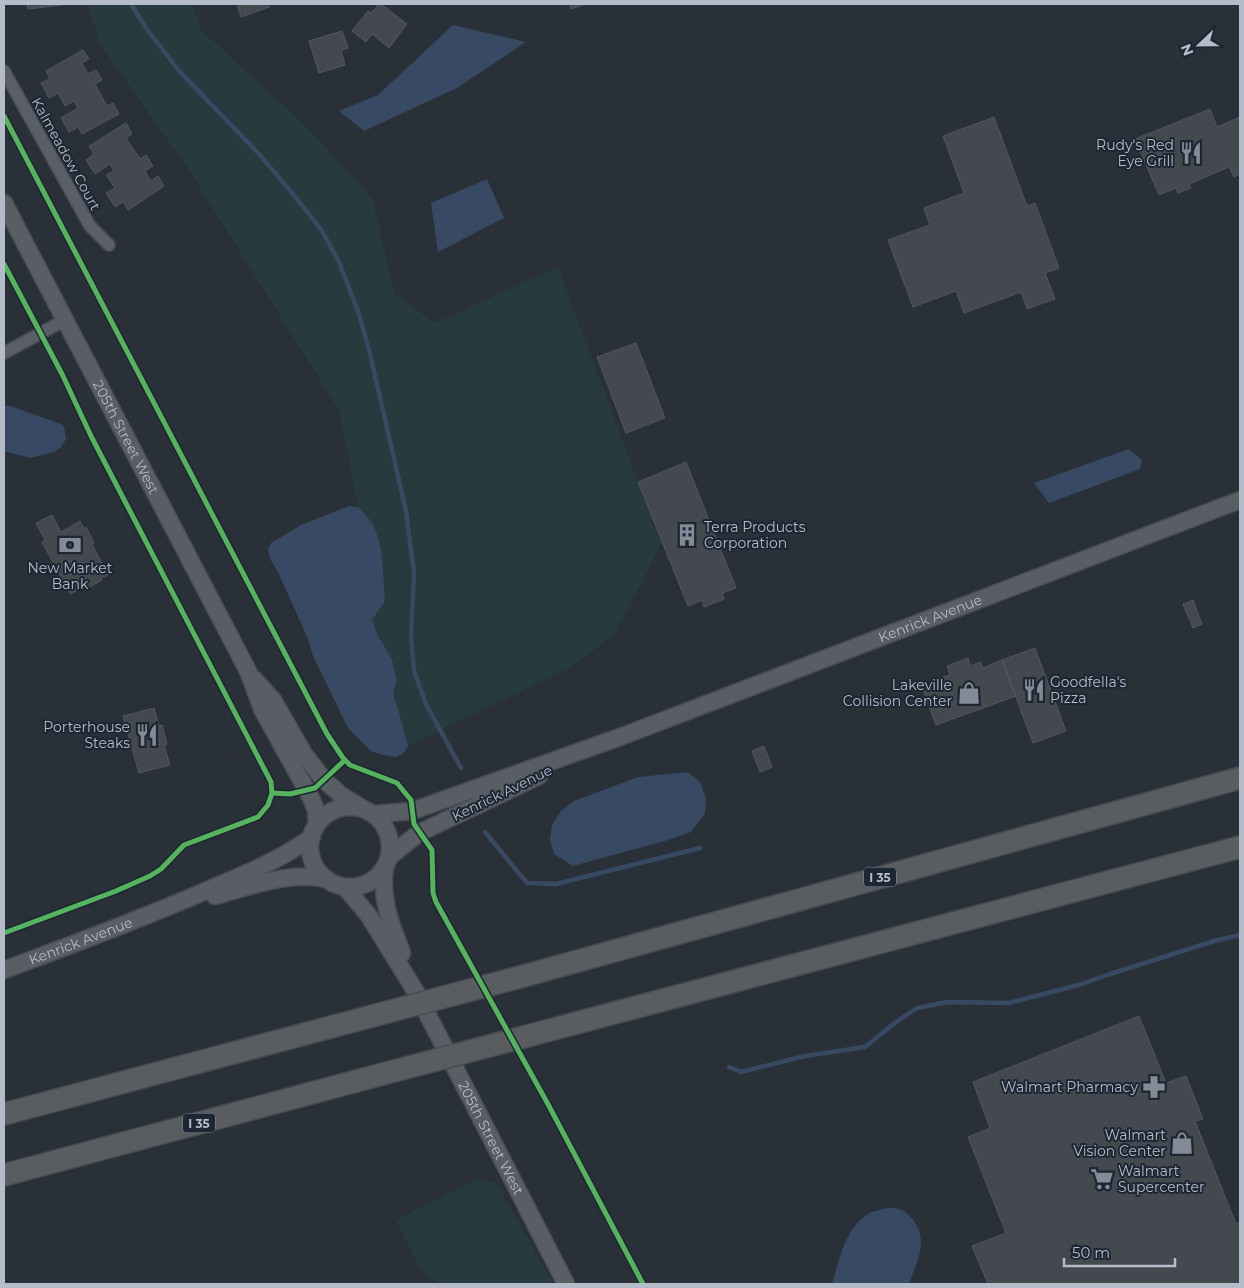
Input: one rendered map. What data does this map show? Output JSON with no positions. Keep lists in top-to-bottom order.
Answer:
{
  "streets": {
    "highway": ["I 35"],
    "street": ["Kalmeadow Court", "205th Street West", "Kenrick Avenue"]
  },
  "crossings": [
    ["205th Street West", "Kenrick Avenue"]
  ],
  "places": {
    "restaurant": ["Rudy's Red Eye Grill", "Goodfella's Pizza", "Porterhouse Steaks"],
    "building": ["Terra Products Corporation"],
    "bank": ["New Market Bank"],
    "shop": ["Lakeville Collision Center", "Walmart Vision Center"],
    "pharmacy": ["Walmart Pharmacy"],
    "supermarket": ["Walmart Supercenter"]
  },
  "scale_bar": "50 m",
  "north": "left"
}
